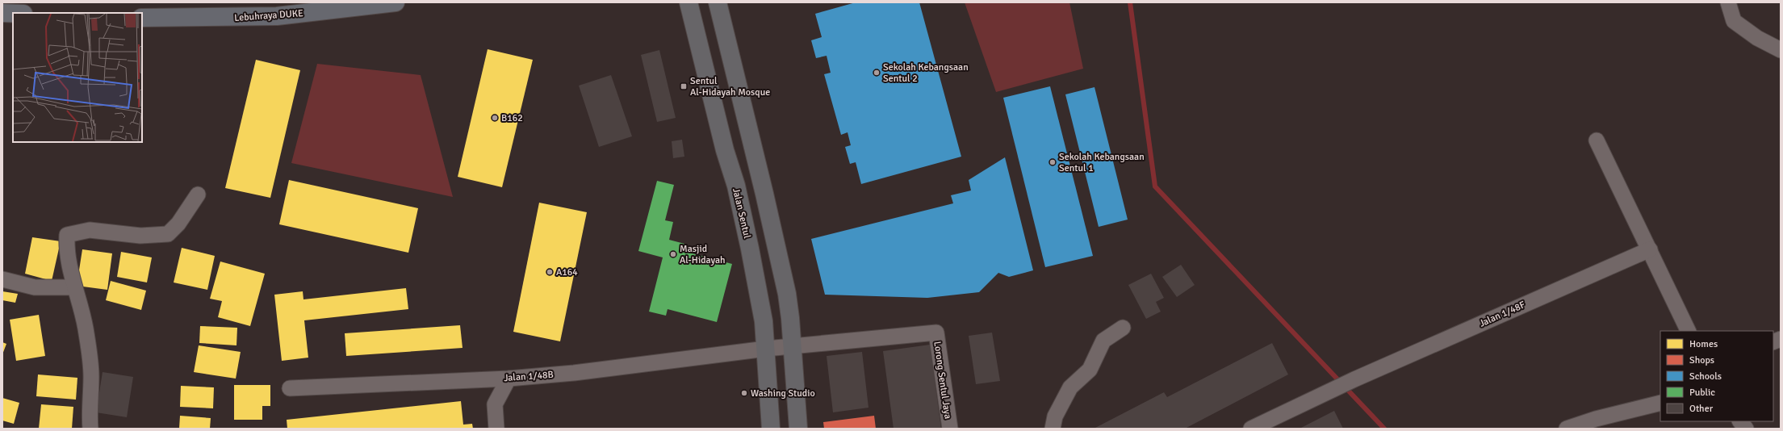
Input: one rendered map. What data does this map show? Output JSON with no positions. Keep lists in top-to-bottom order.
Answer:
{
  "streets": {
    "highway": ["Lebuhraya DUKE"],
    "main road": ["Jalan Sentul"],
    "street": ["Jalan 1/48F", "Jalan 1/48B", "Lorong Sentul Jaya"]
  },
  "crossings": [
    ["Jalan Sentul", "Jalan 1/48B"],
    ["Jalan 1/48B", "Lorong Sentul Jaya"]
  ],
  "places": {
    "other": [
      "Sekolah Kebangsaan Sentul 2",
      "B162",
      "Sekolah Kebangsaan Sentul 1",
      "Masjid Al-Hidayah",
      "A164",
      "Washing Studio"
    ],
    "transit": ["Sentul Al-Hidayah Mosque"]
  },
  "legend": [
    "Homes",
    "Shops",
    "Schools",
    "Public",
    "Other"
  ]
}
